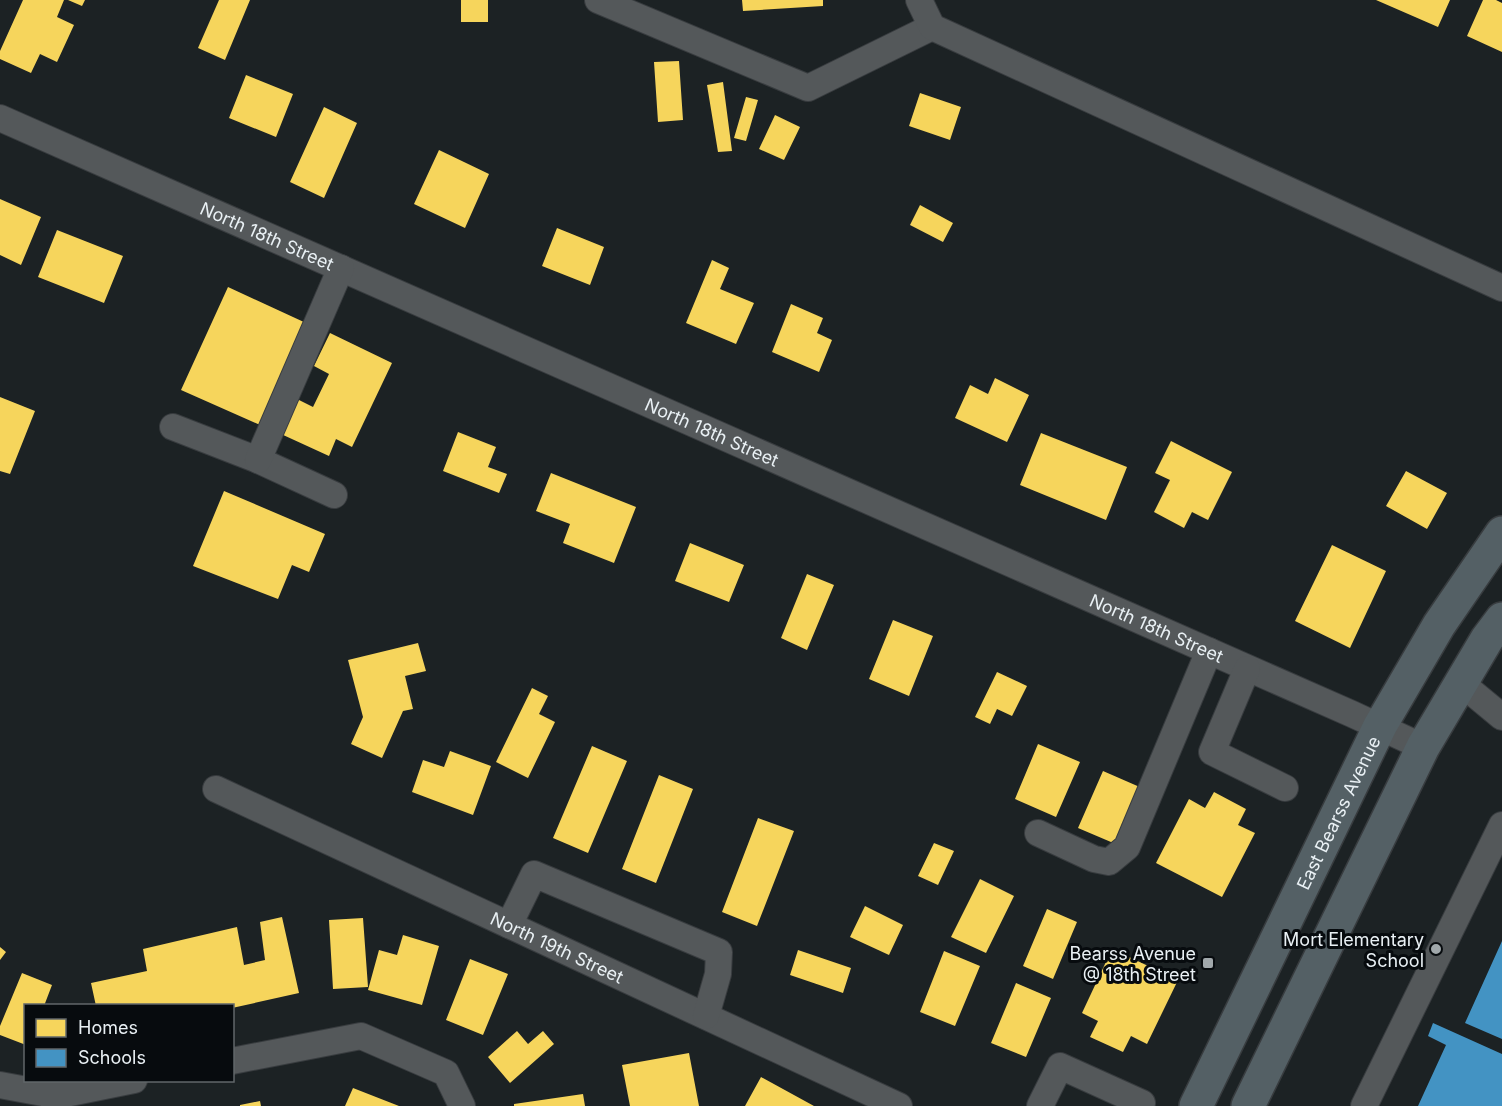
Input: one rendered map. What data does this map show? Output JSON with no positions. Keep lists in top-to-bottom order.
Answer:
{
  "streets": {
    "main road": ["East Bearss Avenue"],
    "street": ["North 18th Street", "North 19th Street"]
  },
  "crossings": [
    ["North 18th Street", "East Bearss Avenue"]
  ],
  "places": {
    "other": ["Mort Elementary School"],
    "transit": ["Bearss Avenue @ 18th Street"]
  },
  "legend": ["Homes", "Schools"]
}
